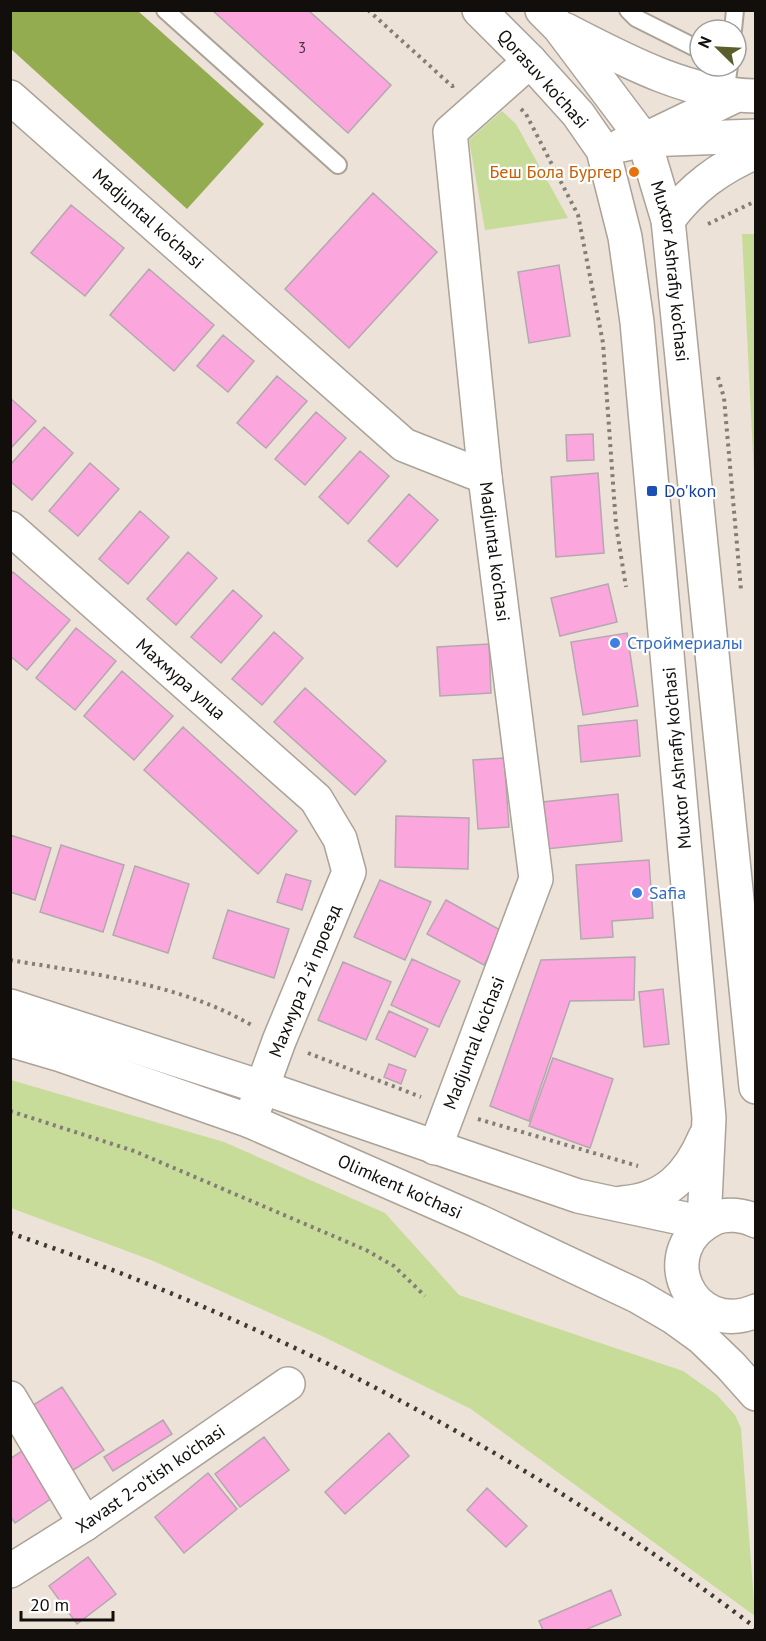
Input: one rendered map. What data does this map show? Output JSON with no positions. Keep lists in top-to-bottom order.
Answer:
{
  "streets": {
    "main road": [
      "Qorasuv ko'chasi",
      "Madjuntal ko'chasi",
      "Muxtor Ashrafiy ko'chasi",
      "Махмура улца",
      "Махмура 2-й проезд",
      "Olimkent ko'chasi",
      "Xavast 2-o'tish ko'chasi"
    ]
  },
  "crossings": [
    ["Qorasuv ko'chasi", "Muxtor Ashrafiy ko'chasi"],
    ["Махмура улца", "Махмура 2-й проезд"],
    ["Махмура 2-й проезд", "Olimkent ko'chasi"]
  ],
  "places": {
    "other": ["Беш Бола Бургер", "Строймериалы", "Safia"],
    "transit": ["Do'kon"]
  },
  "house_numbers": ["3"],
  "scale_bar": "20 m",
  "north": "top left"
}
